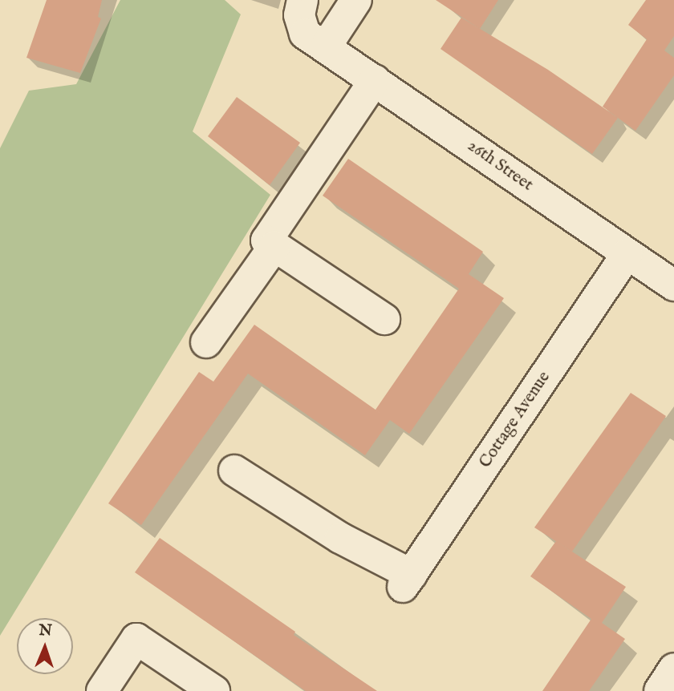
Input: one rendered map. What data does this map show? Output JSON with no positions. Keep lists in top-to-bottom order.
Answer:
{
  "streets": {
    "street": ["26th Street", "Cottage Avenue"]
  },
  "crossings": [
    ["26th Street", "Cottage Avenue"]
  ],
  "north": "top"
}
